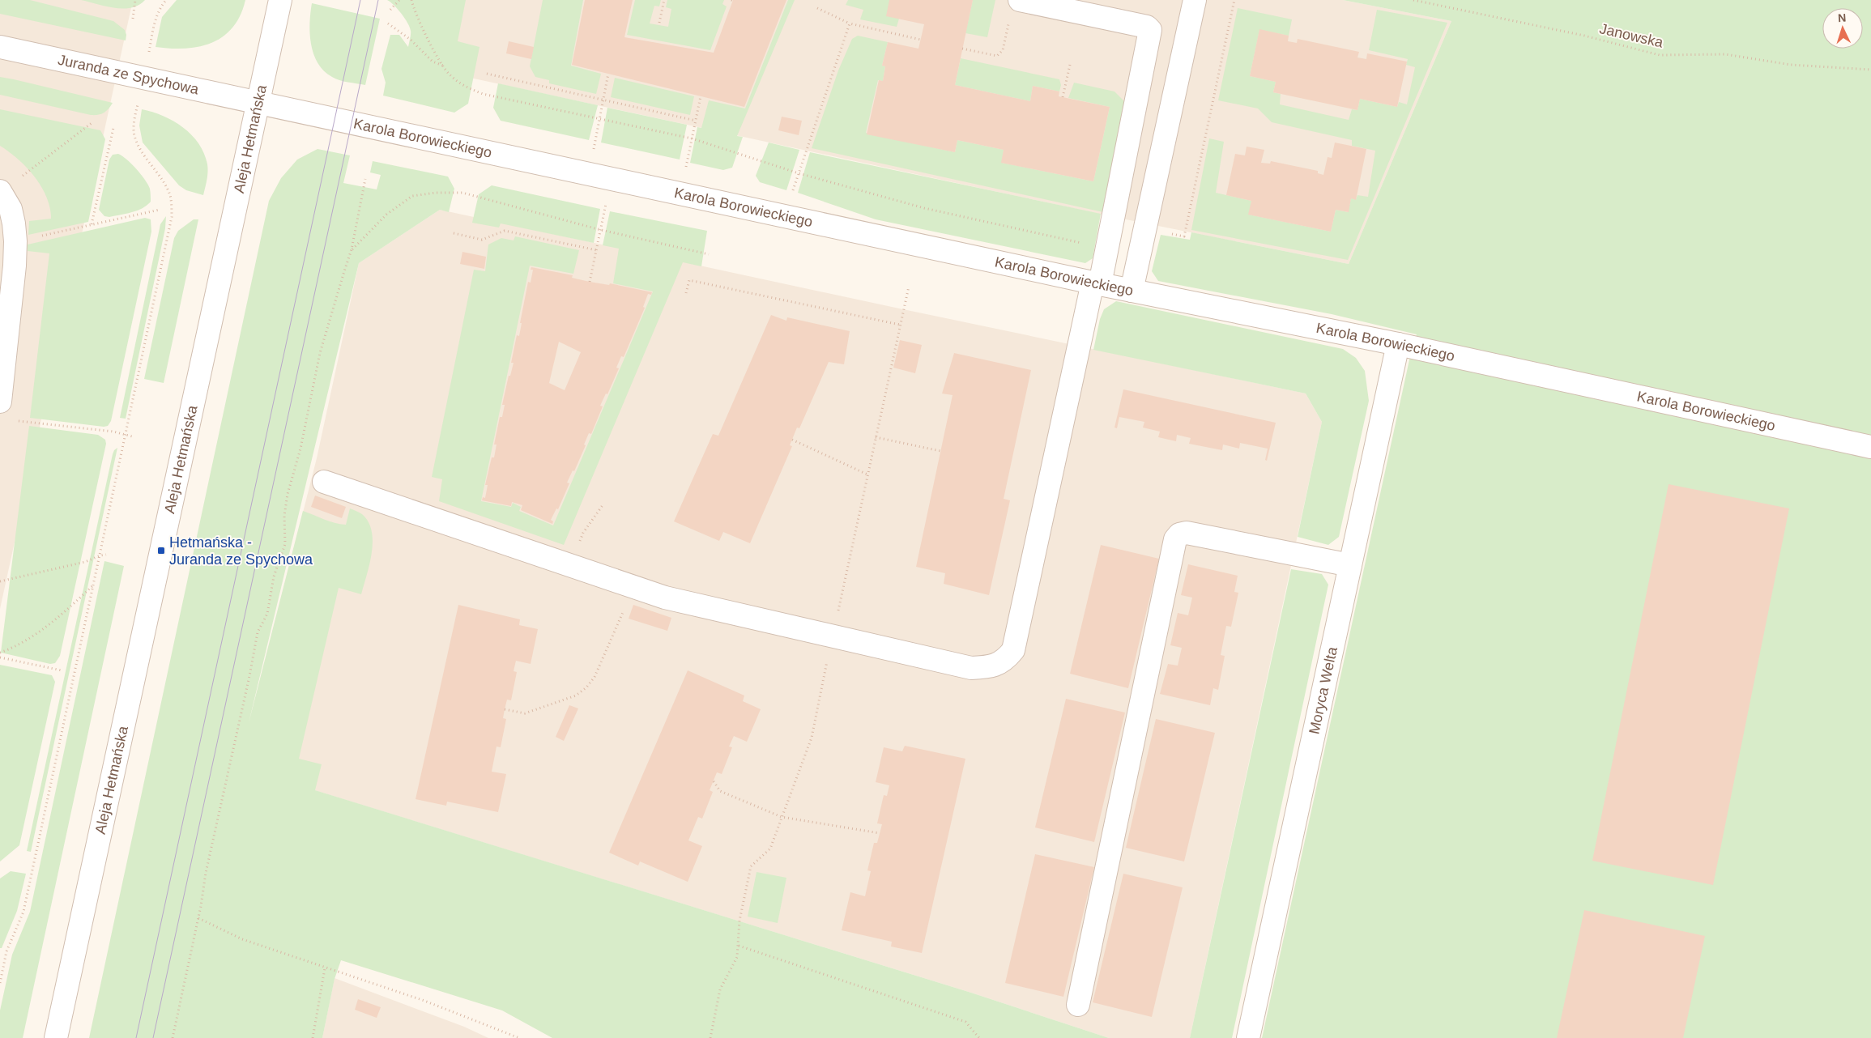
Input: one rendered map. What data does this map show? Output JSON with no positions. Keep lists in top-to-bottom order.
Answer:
{
  "streets": {
    "street": [
      "Juranda ze Spychowa",
      "Karola Borowieckiego",
      "Aleja Hetmańska",
      "Moryca Welta"
    ],
    "path": ["Janowska"]
  },
  "crossings": [
    ["Juranda ze Spychowa", "Karola Borowieckiego"],
    ["Juranda ze Spychowa", "Aleja Hetmańska"],
    ["Karola Borowieckiego", "Aleja Hetmańska"],
    ["Karola Borowieckiego", "Moryca Welta"]
  ],
  "places": {
    "transit": ["Hetmańska - Juranda ze Spychowa"]
  },
  "north": "top"
}
